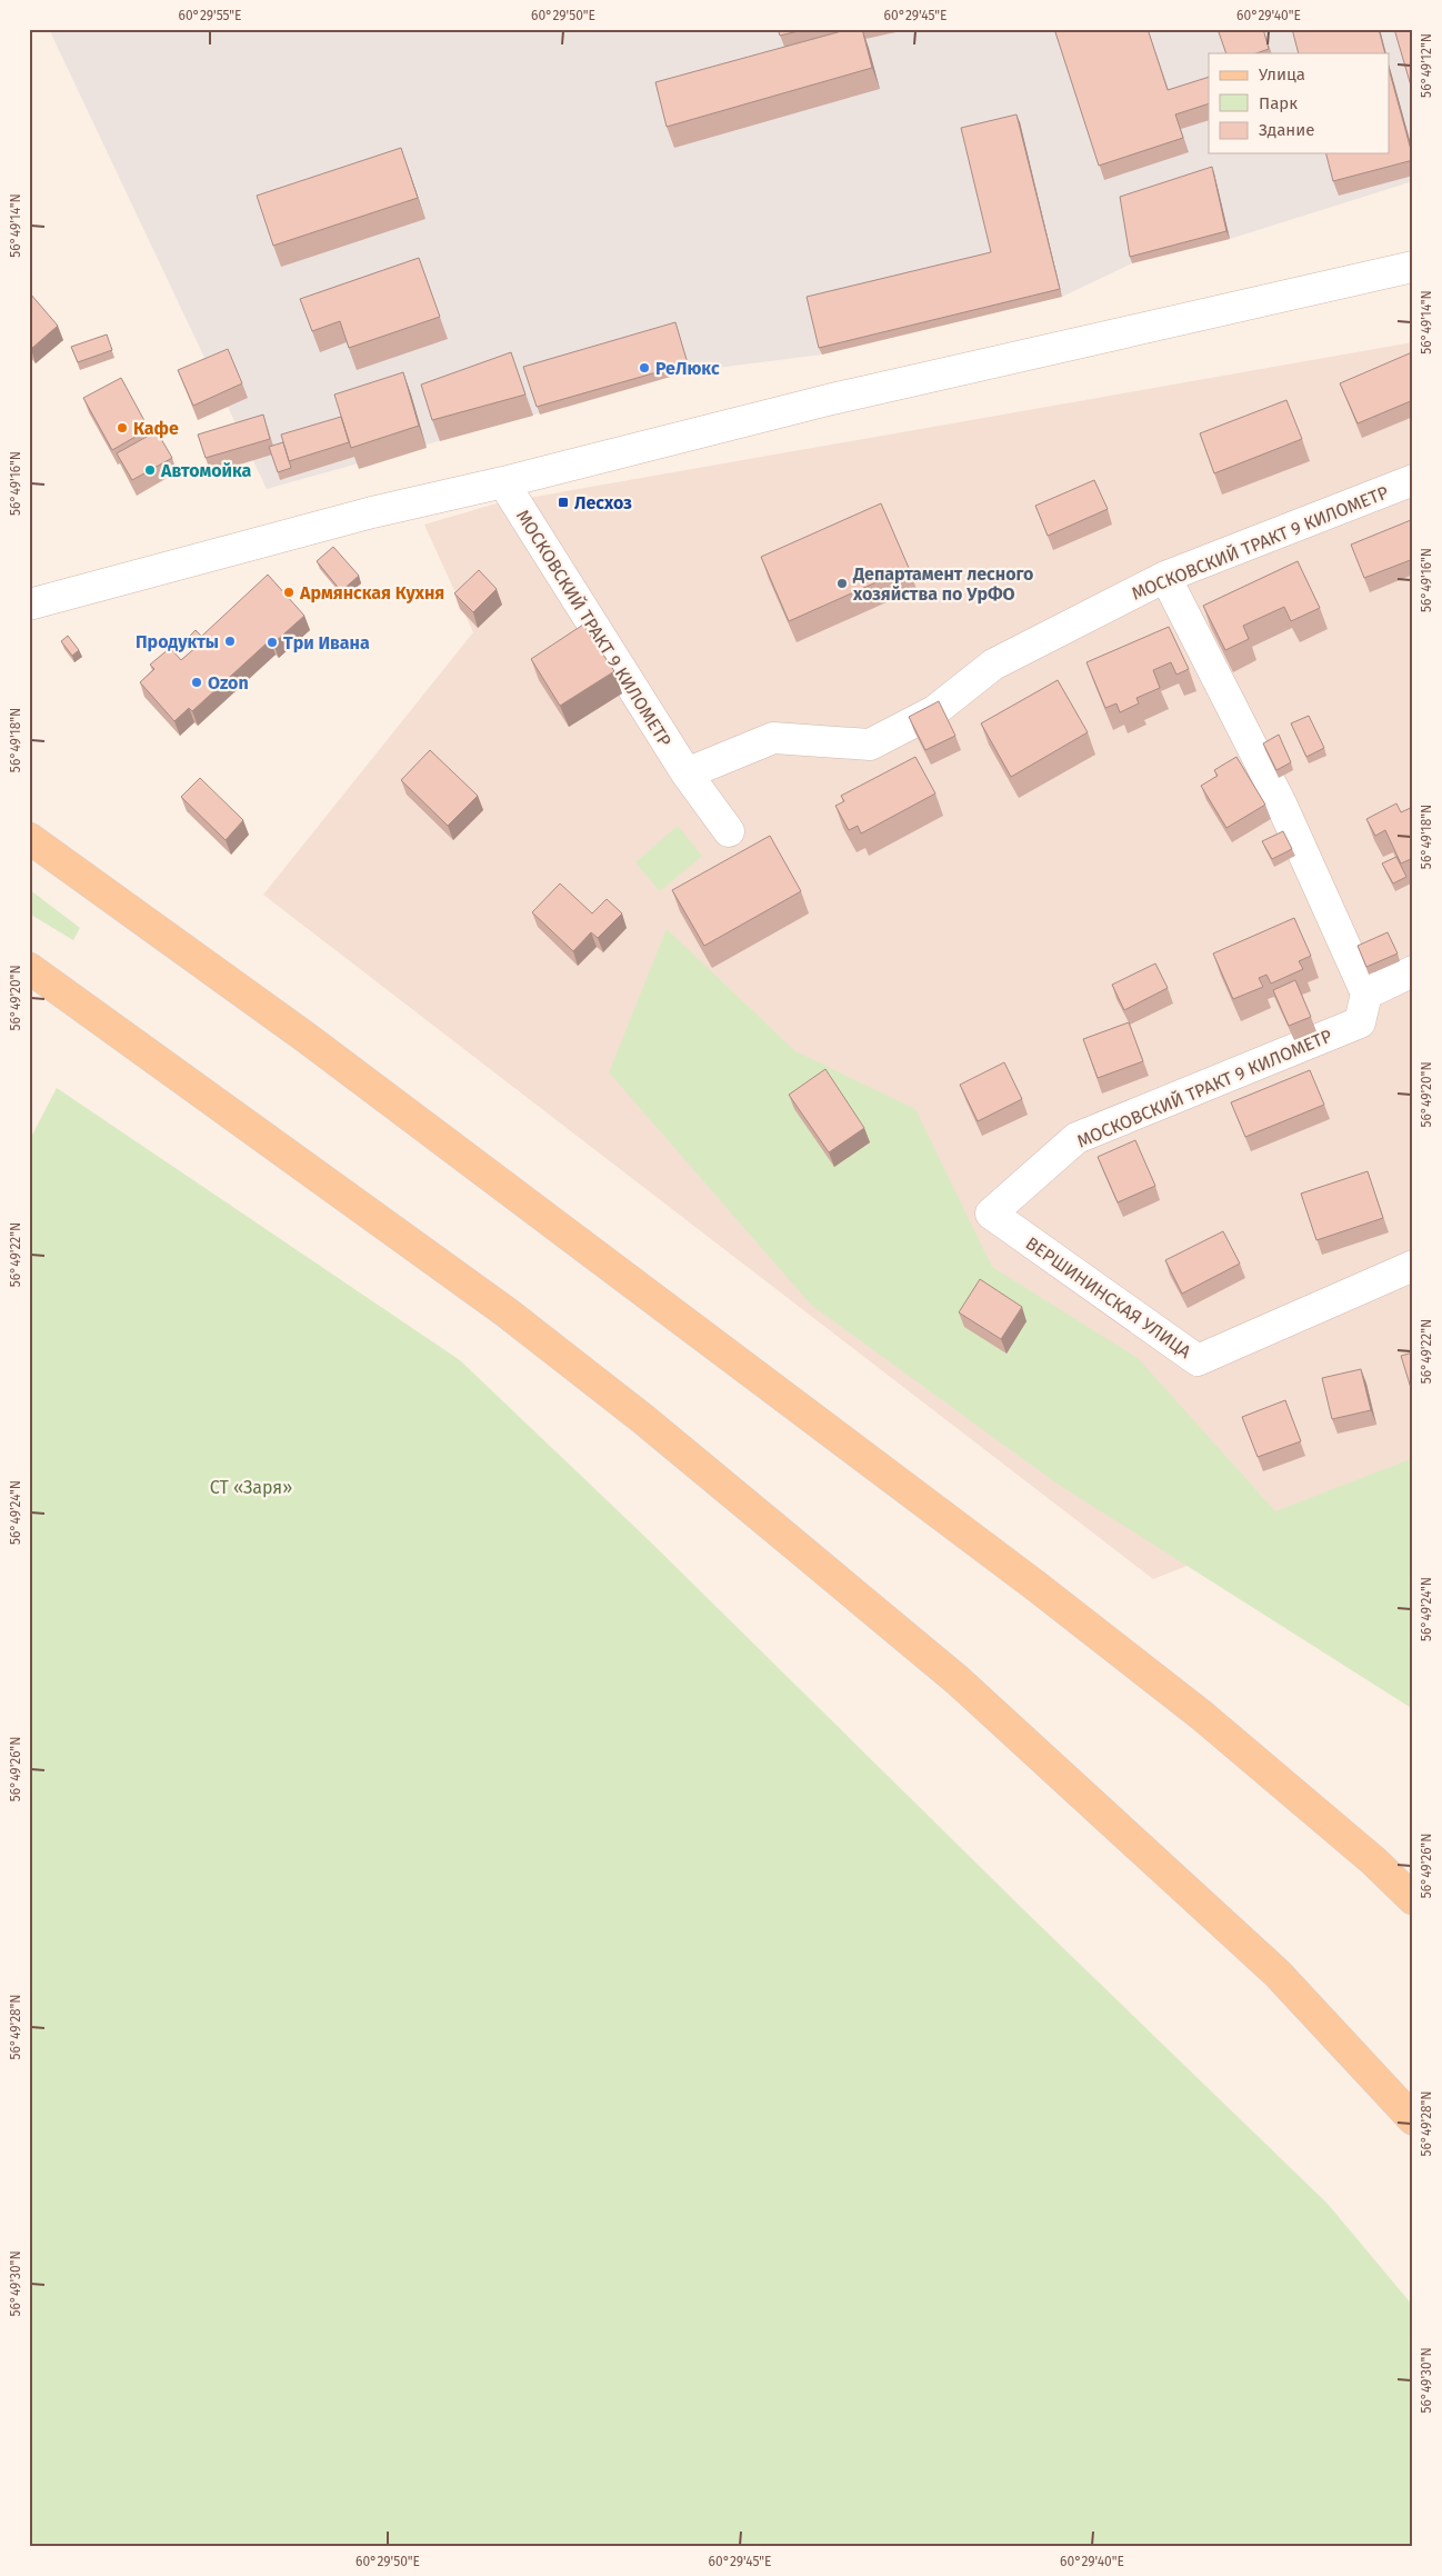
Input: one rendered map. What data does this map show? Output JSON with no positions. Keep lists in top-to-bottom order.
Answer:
{
  "streets": {
    "street": ["МОСКОВСКИЙ ТРАКТ 9 КИЛОМЕТР", "ВЕРШИНИНСКАЯ УЛИЦА"]
  },
  "crossings": [
    ["МОСКОВСКИЙ ТРАКТ 9 КИЛОМЕТР", "ВЕРШИНИНСКАЯ УЛИЦА"]
  ],
  "parks": ["СТ «Заря»"],
  "places": {
    "other": [
      "РеЛюкс",
      "Кафе",
      "Автомойка",
      "Департамент лесного хозяйства по УрФО",
      "Армянская Кухня",
      "Продукты",
      "Три Ивана",
      "Ozon"
    ],
    "transit": ["Лесхоз"]
  },
  "legend": ["Улица", "Парк", "Здание"],
  "coordinates": [
    "60°29'55\"E",
    "60°29'50\"E",
    "60°29'45\"E",
    "60°29'40\"E",
    "56°49'12\"N",
    "56°49'14\"N",
    "56°49'16\"N",
    "56°49'18\"N",
    "56°49'20\"N",
    "56°49'22\"N",
    "56°49'24\"N",
    "56°49'26\"N",
    "56°49'28\"N",
    "56°49'30\"N"
  ]
}
